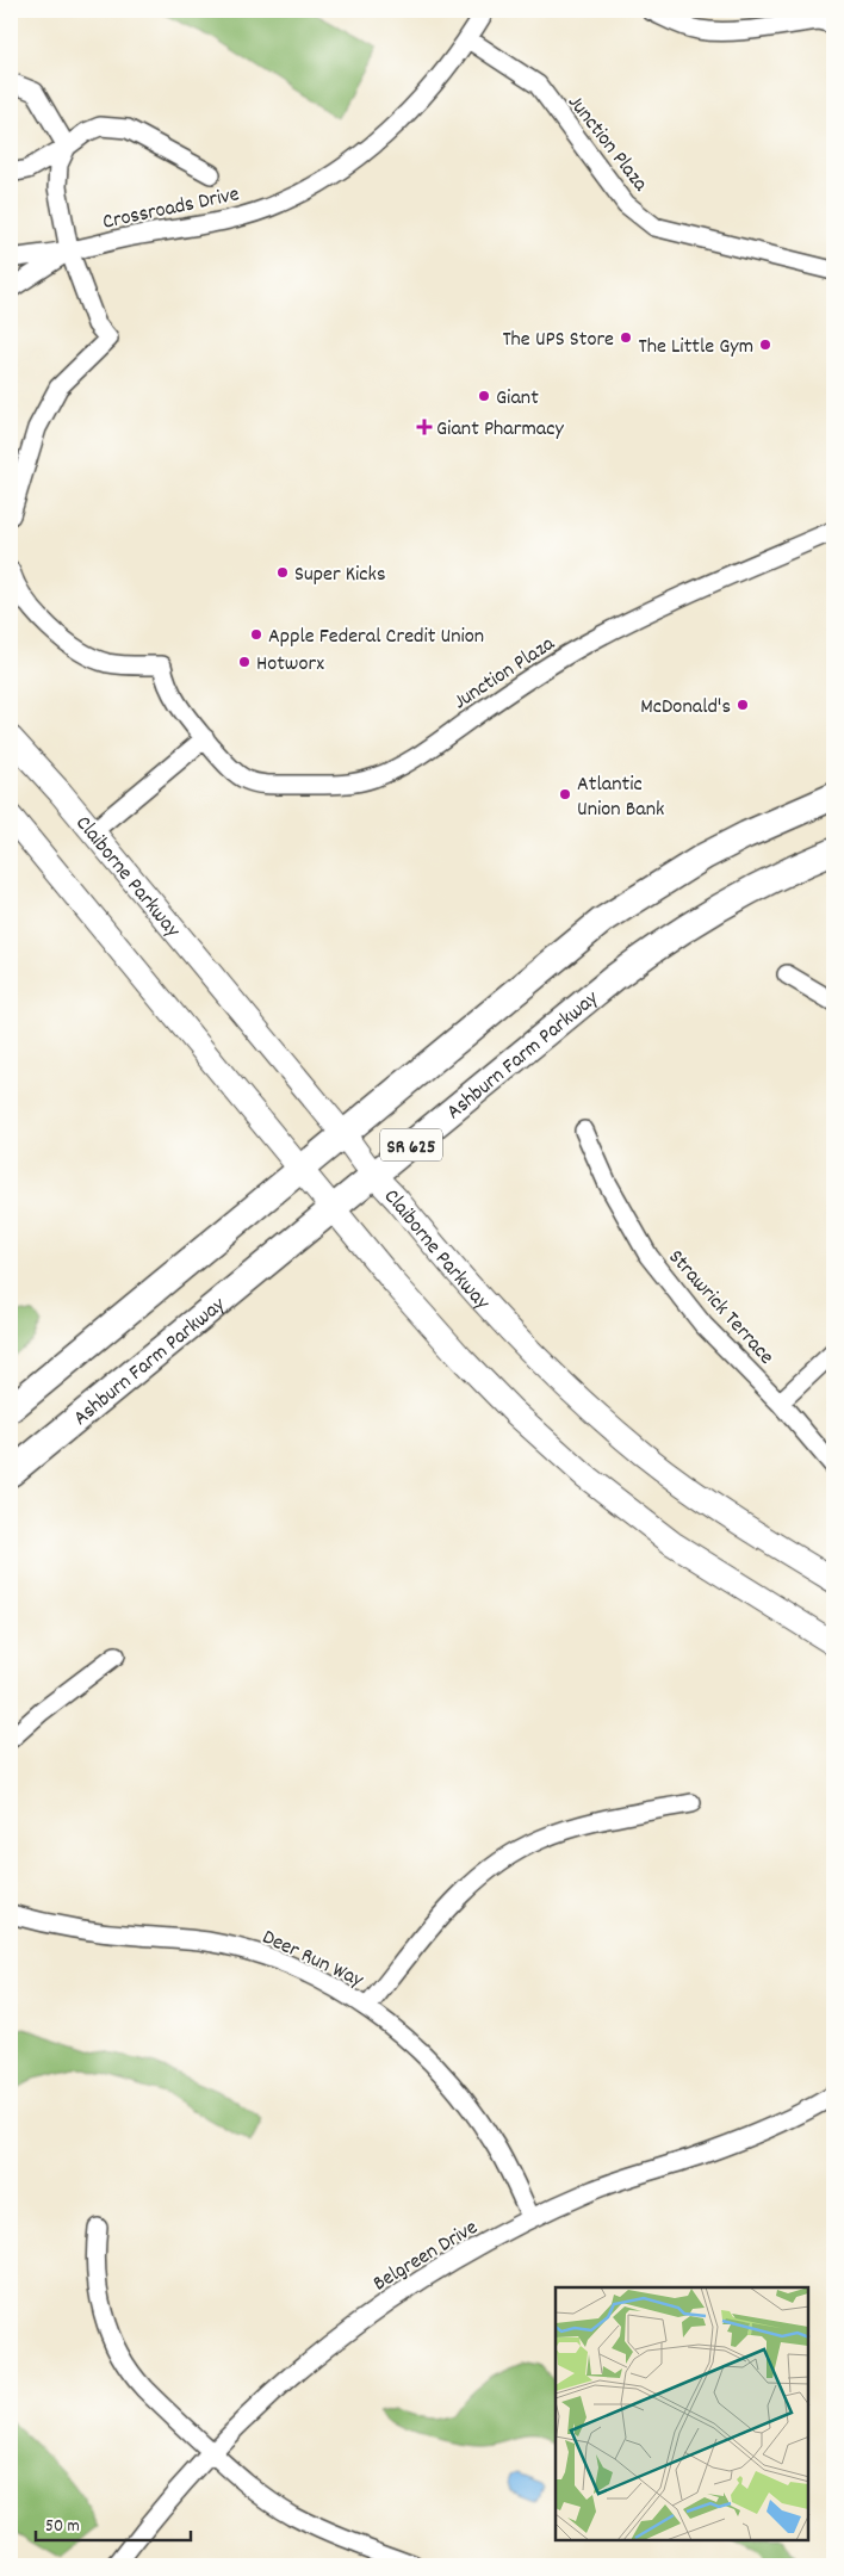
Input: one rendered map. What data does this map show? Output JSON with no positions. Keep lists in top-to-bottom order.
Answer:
{
  "streets": {
    "main road": ["Claiborne Parkway", "Ashburn Farm Parkway", "SR 625"],
    "street": [
      "Junction Plaza",
      "Crossroads Drive",
      "Strawrick Terrace",
      "Deer Run Way",
      "Belgreen Drive"
    ]
  },
  "crossings": [
    ["Junction Plaza", "Crossroads Drive"],
    ["Claiborne Parkway", "Ashburn Farm Parkway"],
    ["Claiborne Parkway", "SR 625"],
    ["Deer Run Way", "Belgreen Drive"]
  ],
  "places": {
    "other": [
      "The UPS Store",
      "The Little Gym",
      "Giant",
      "Super Kicks",
      "Apple Federal Credit Union",
      "Hotworx",
      "McDonald's",
      "Atlantic Union Bank"
    ],
    "health": ["Giant Pharmacy"]
  },
  "scale_bar": "50 m"
}
